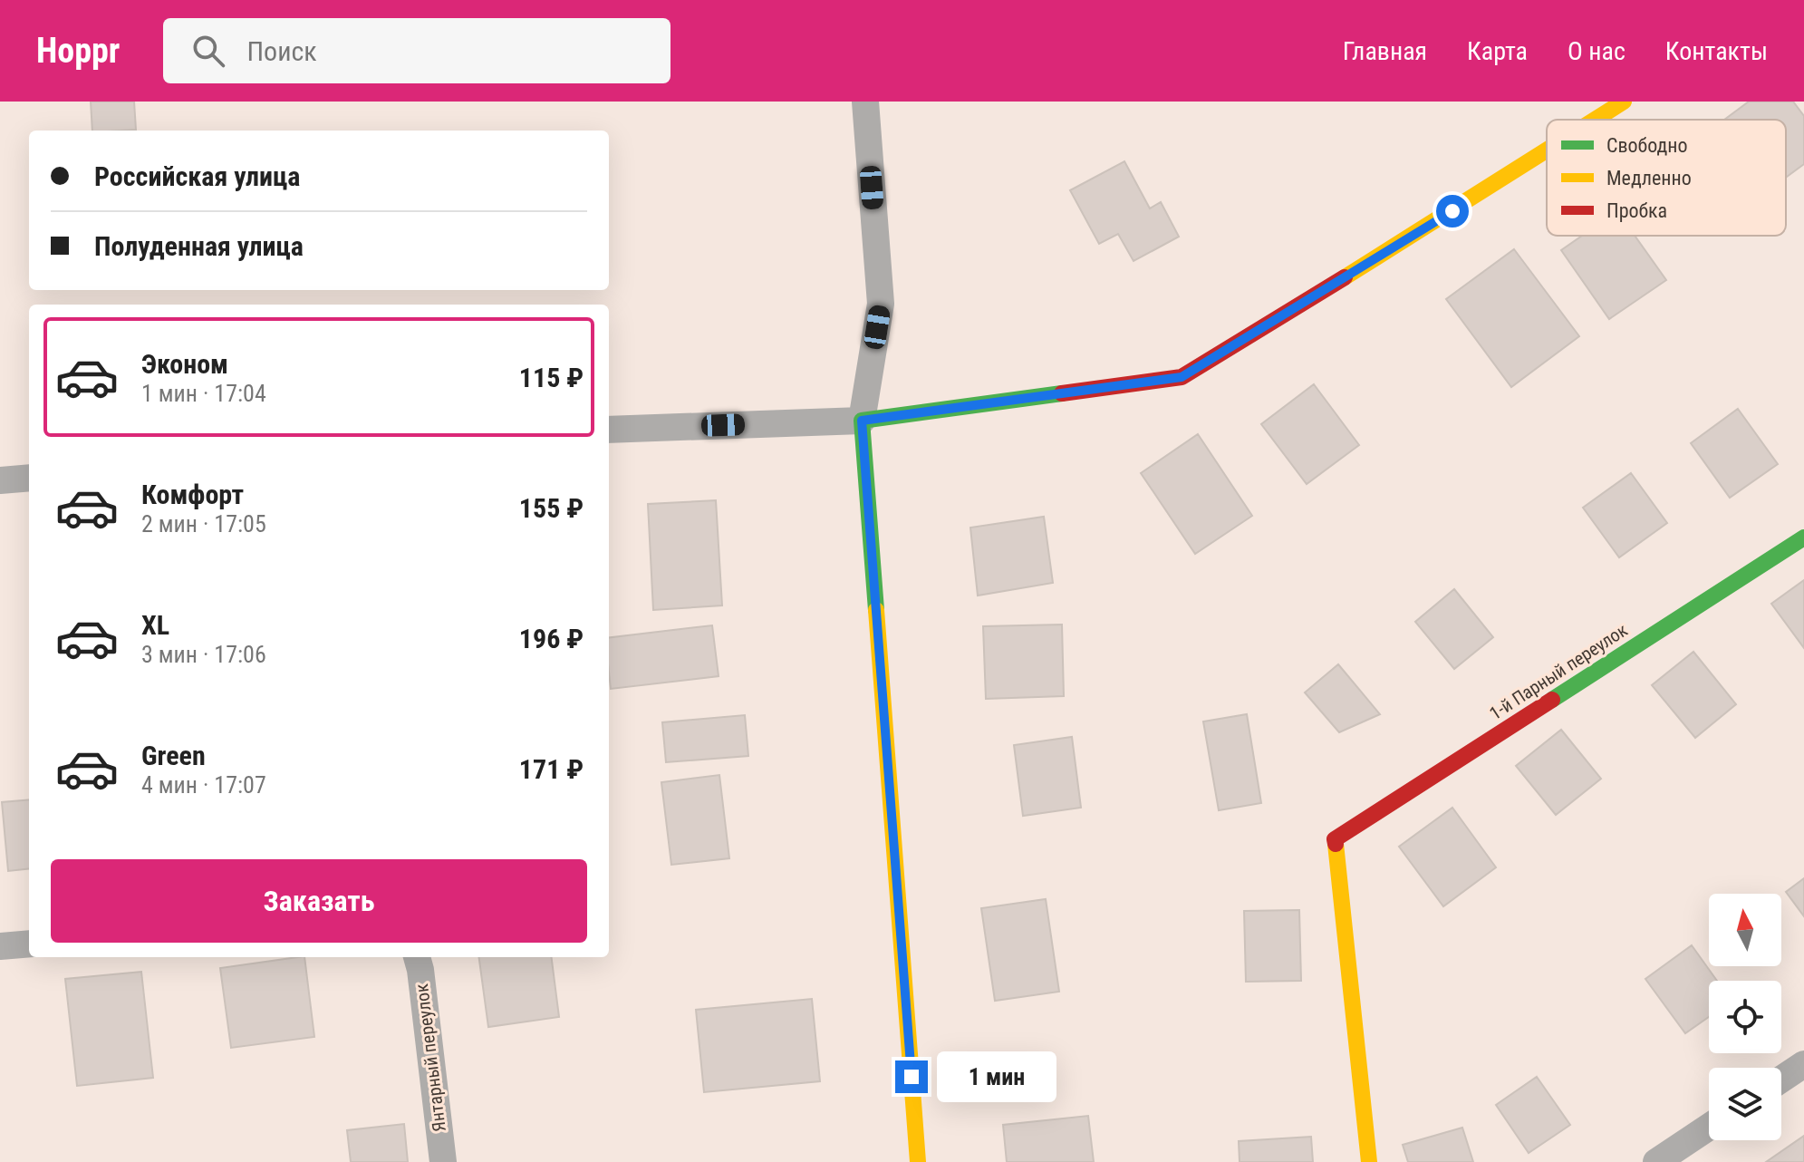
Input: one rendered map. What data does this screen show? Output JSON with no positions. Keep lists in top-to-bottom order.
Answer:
{
  "streets": {
    "street": ["1-й Парный переулок", "Янтарный переулок"]
  },
  "legend": ["Свободно", "Медленно", "Пробка"],
  "north": "top",
  "page": {
    "header": "Hoppr",
    "search": "Поиск",
    "nav": [
      "Главная",
      "Карта",
      "О нас",
      "Контакты"
    ],
    "banner": ["Российская улица", "Полуденная улица"],
    "list": [
      {
        "name": "Эконом",
        "note": "1 мин · 17:04",
        "value": "115 ₽"
      },
      {
        "name": "Комфорт",
        "note": "2 мин · 17:05",
        "value": "155 ₽"
      },
      {
        "name": "XL",
        "note": "3 мин · 17:06",
        "value": "196 ₽"
      },
      {
        "name": "Green",
        "note": "4 мин · 17:07",
        "value": "171 ₽"
      }
    ],
    "buttons": "Заказать",
    "bubble": "1 мин"
  }
}
